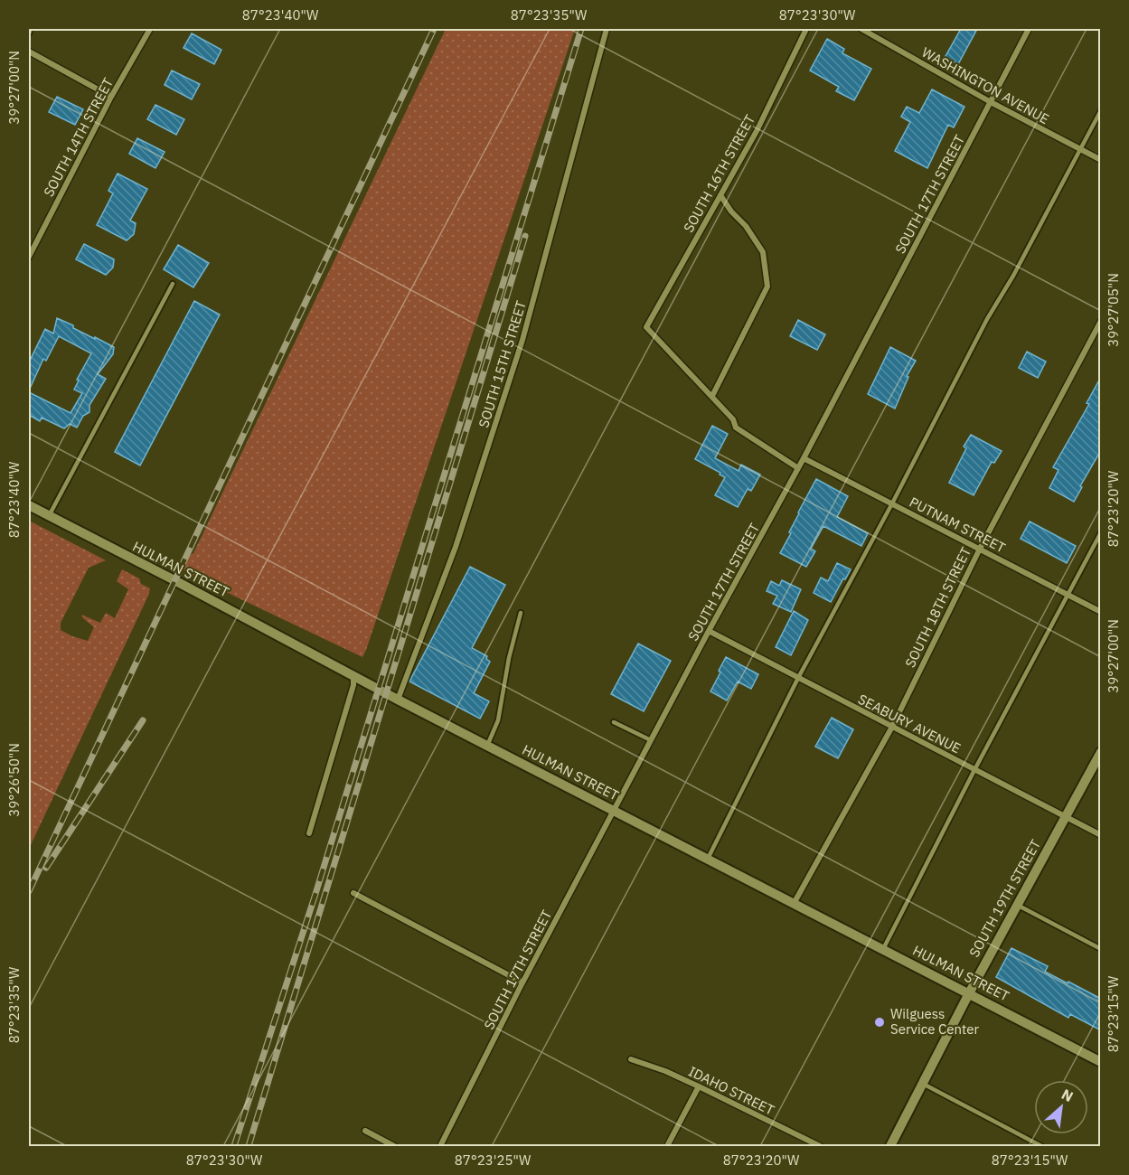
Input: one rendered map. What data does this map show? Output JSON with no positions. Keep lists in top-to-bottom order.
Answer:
{
  "streets": {
    "street": [
      "WASHINGTON AVENUE",
      "SOUTH 14TH STREET",
      "SOUTH 16TH STREET",
      "SOUTH 17TH STREET",
      "SOUTH 15TH STREET",
      "PUTNAM STREET",
      "HULMAN STREET",
      "SOUTH 18TH STREET",
      "SEABURY AVENUE",
      "SOUTH 19TH STREET",
      "IDAHO STREET"
    ]
  },
  "crossings": [
    ["WASHINGTON AVENUE", "SOUTH 17TH STREET"],
    ["SOUTH 17TH STREET", "PUTNAM STREET"],
    ["SOUTH 17TH STREET", "HULMAN STREET"],
    ["SOUTH 17TH STREET", "SEABURY AVENUE"],
    ["SOUTH 15TH STREET", "HULMAN STREET"],
    ["PUTNAM STREET", "SOUTH 18TH STREET"],
    ["HULMAN STREET", "SOUTH 18TH STREET"],
    ["HULMAN STREET", "SOUTH 19TH STREET"],
    ["SOUTH 18TH STREET", "SEABURY AVENUE"],
    ["SEABURY AVENUE", "SOUTH 19TH STREET"]
  ],
  "places": ["Wilguess Service Center"],
  "north": "top right",
  "coordinates": [
    "87°23'40\"W",
    "87°23'35\"W",
    "87°23'30\"W",
    "39°27'00\"N",
    "39°27'05\"N",
    "87°23'20\"W",
    "39°26'50\"N",
    "87°23'15\"W",
    "87°23'25\"W"
  ]
}
